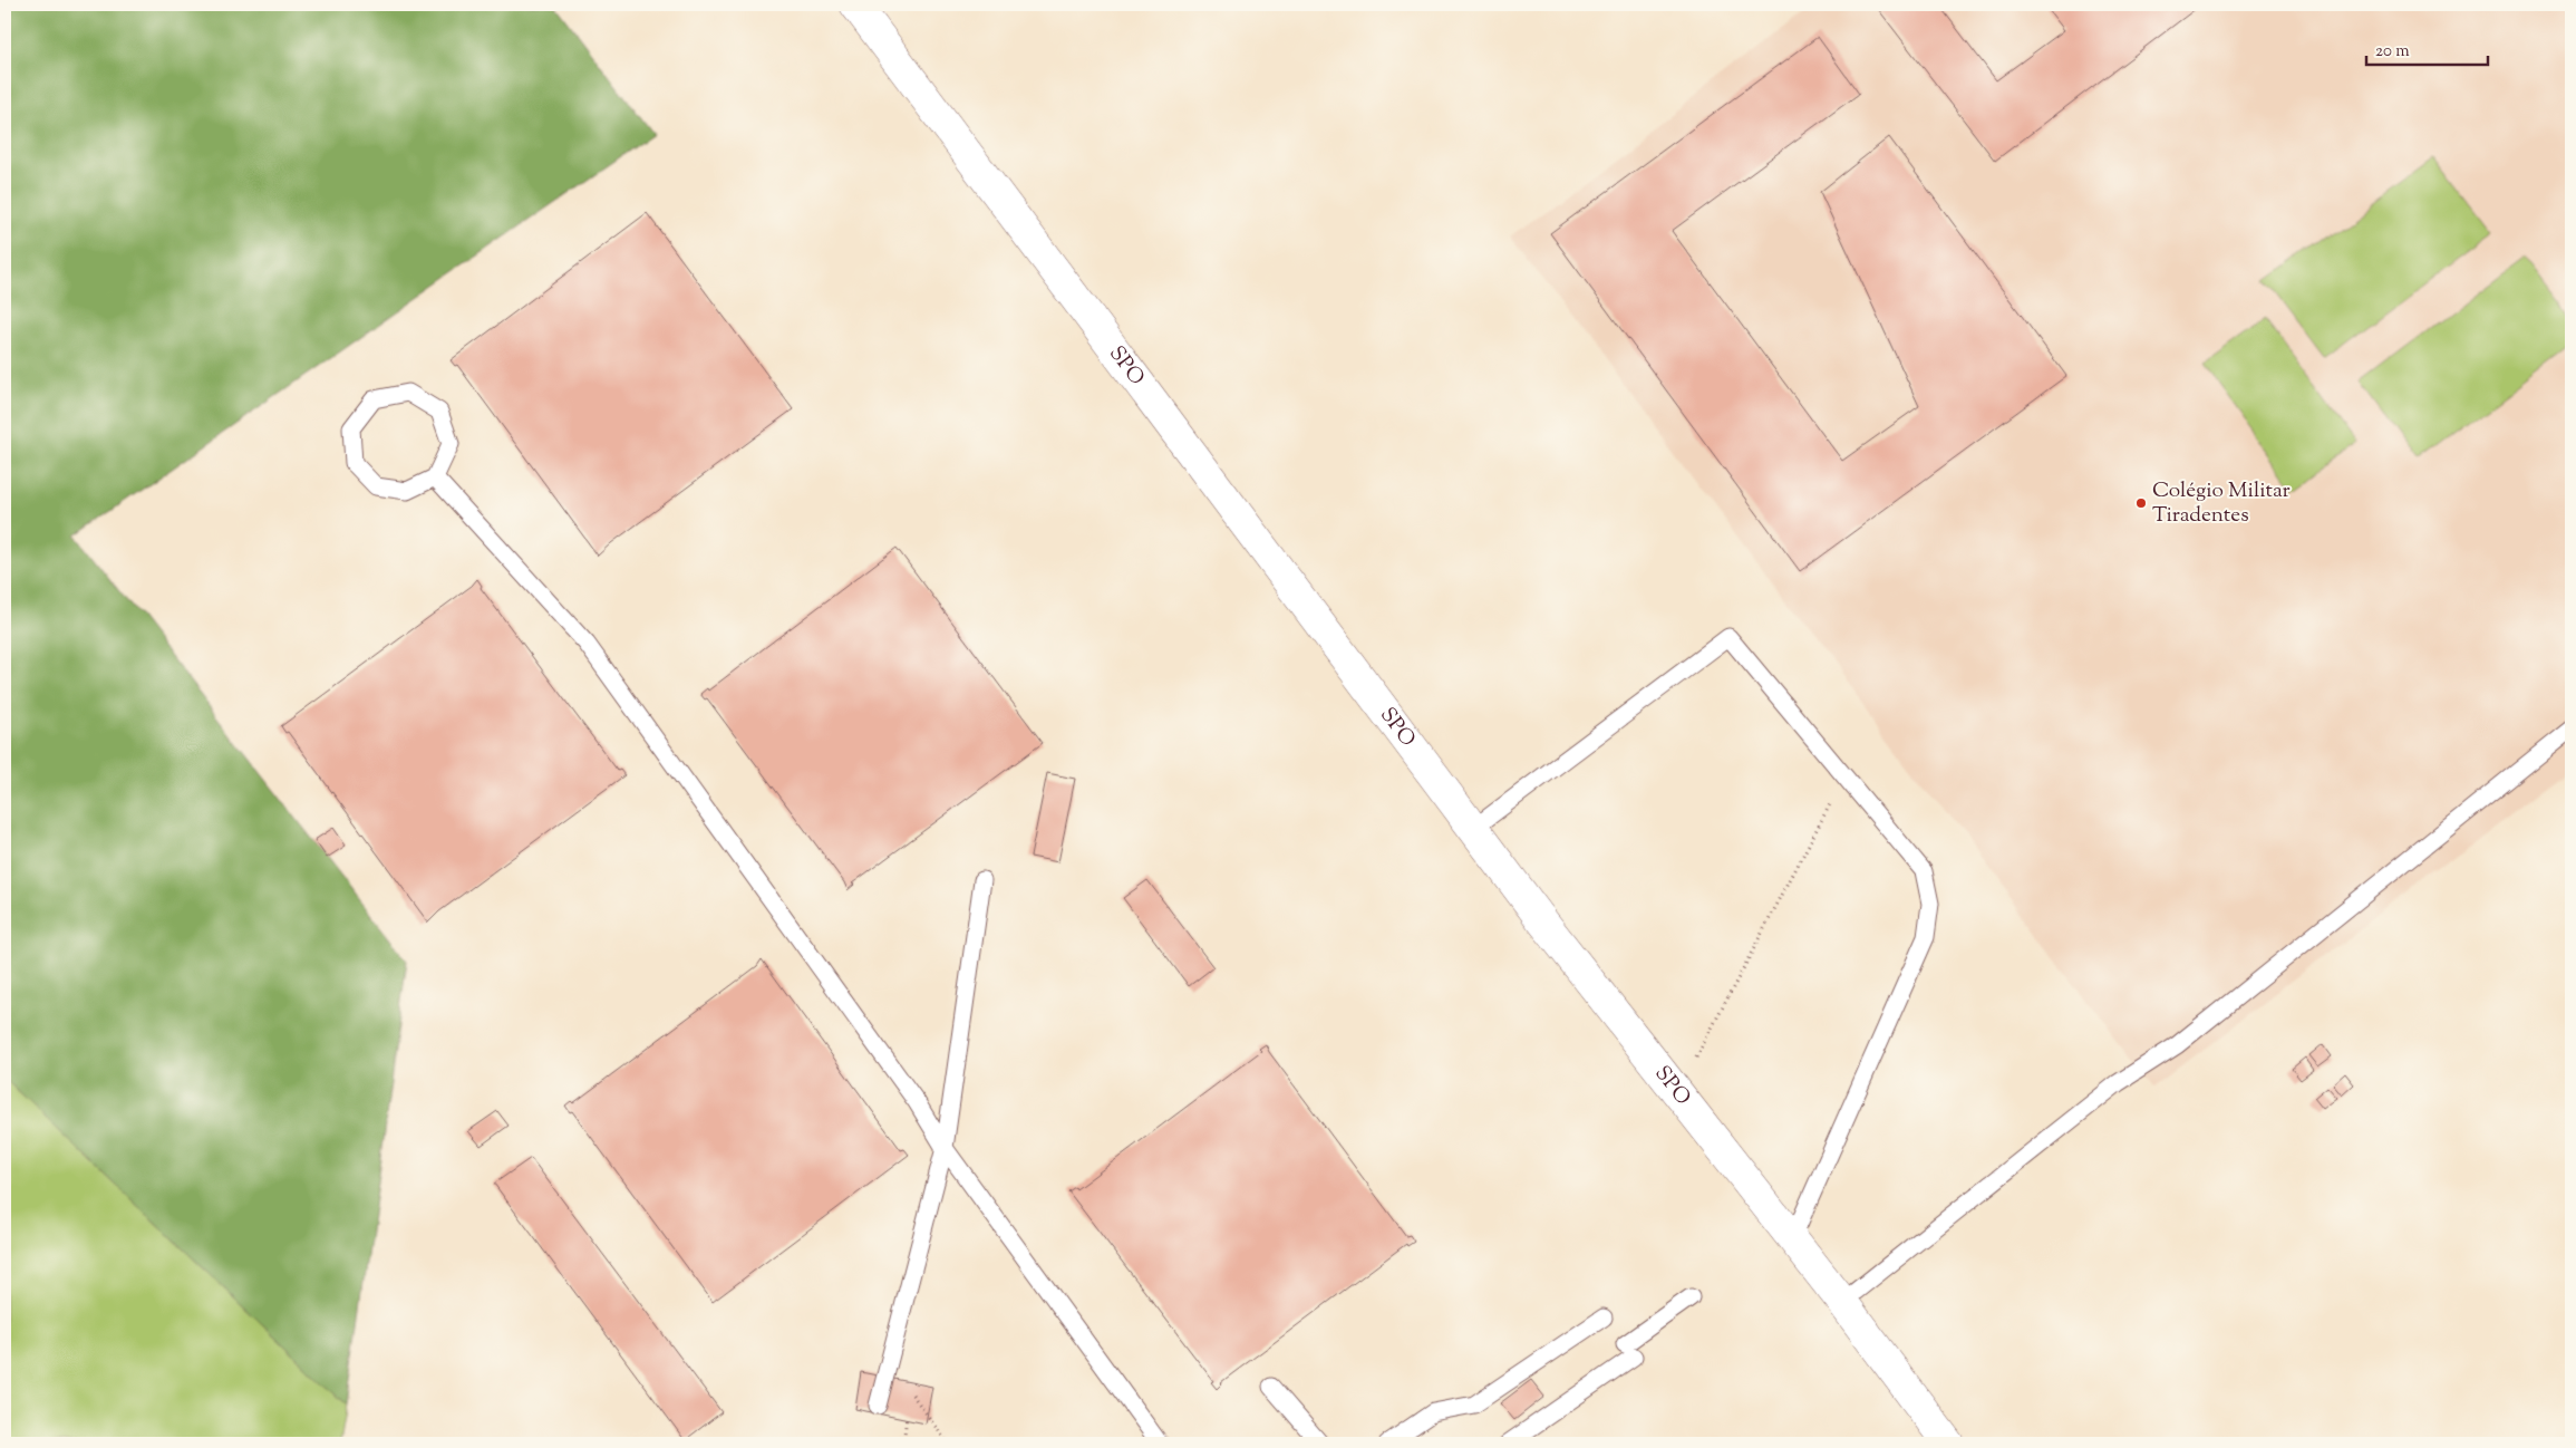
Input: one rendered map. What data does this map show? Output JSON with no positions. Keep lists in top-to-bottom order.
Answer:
{
  "streets": {
    "street": ["SPO"]
  },
  "places": ["Colégio Militar Tiradentes"],
  "scale_bar": "20 m"
}
